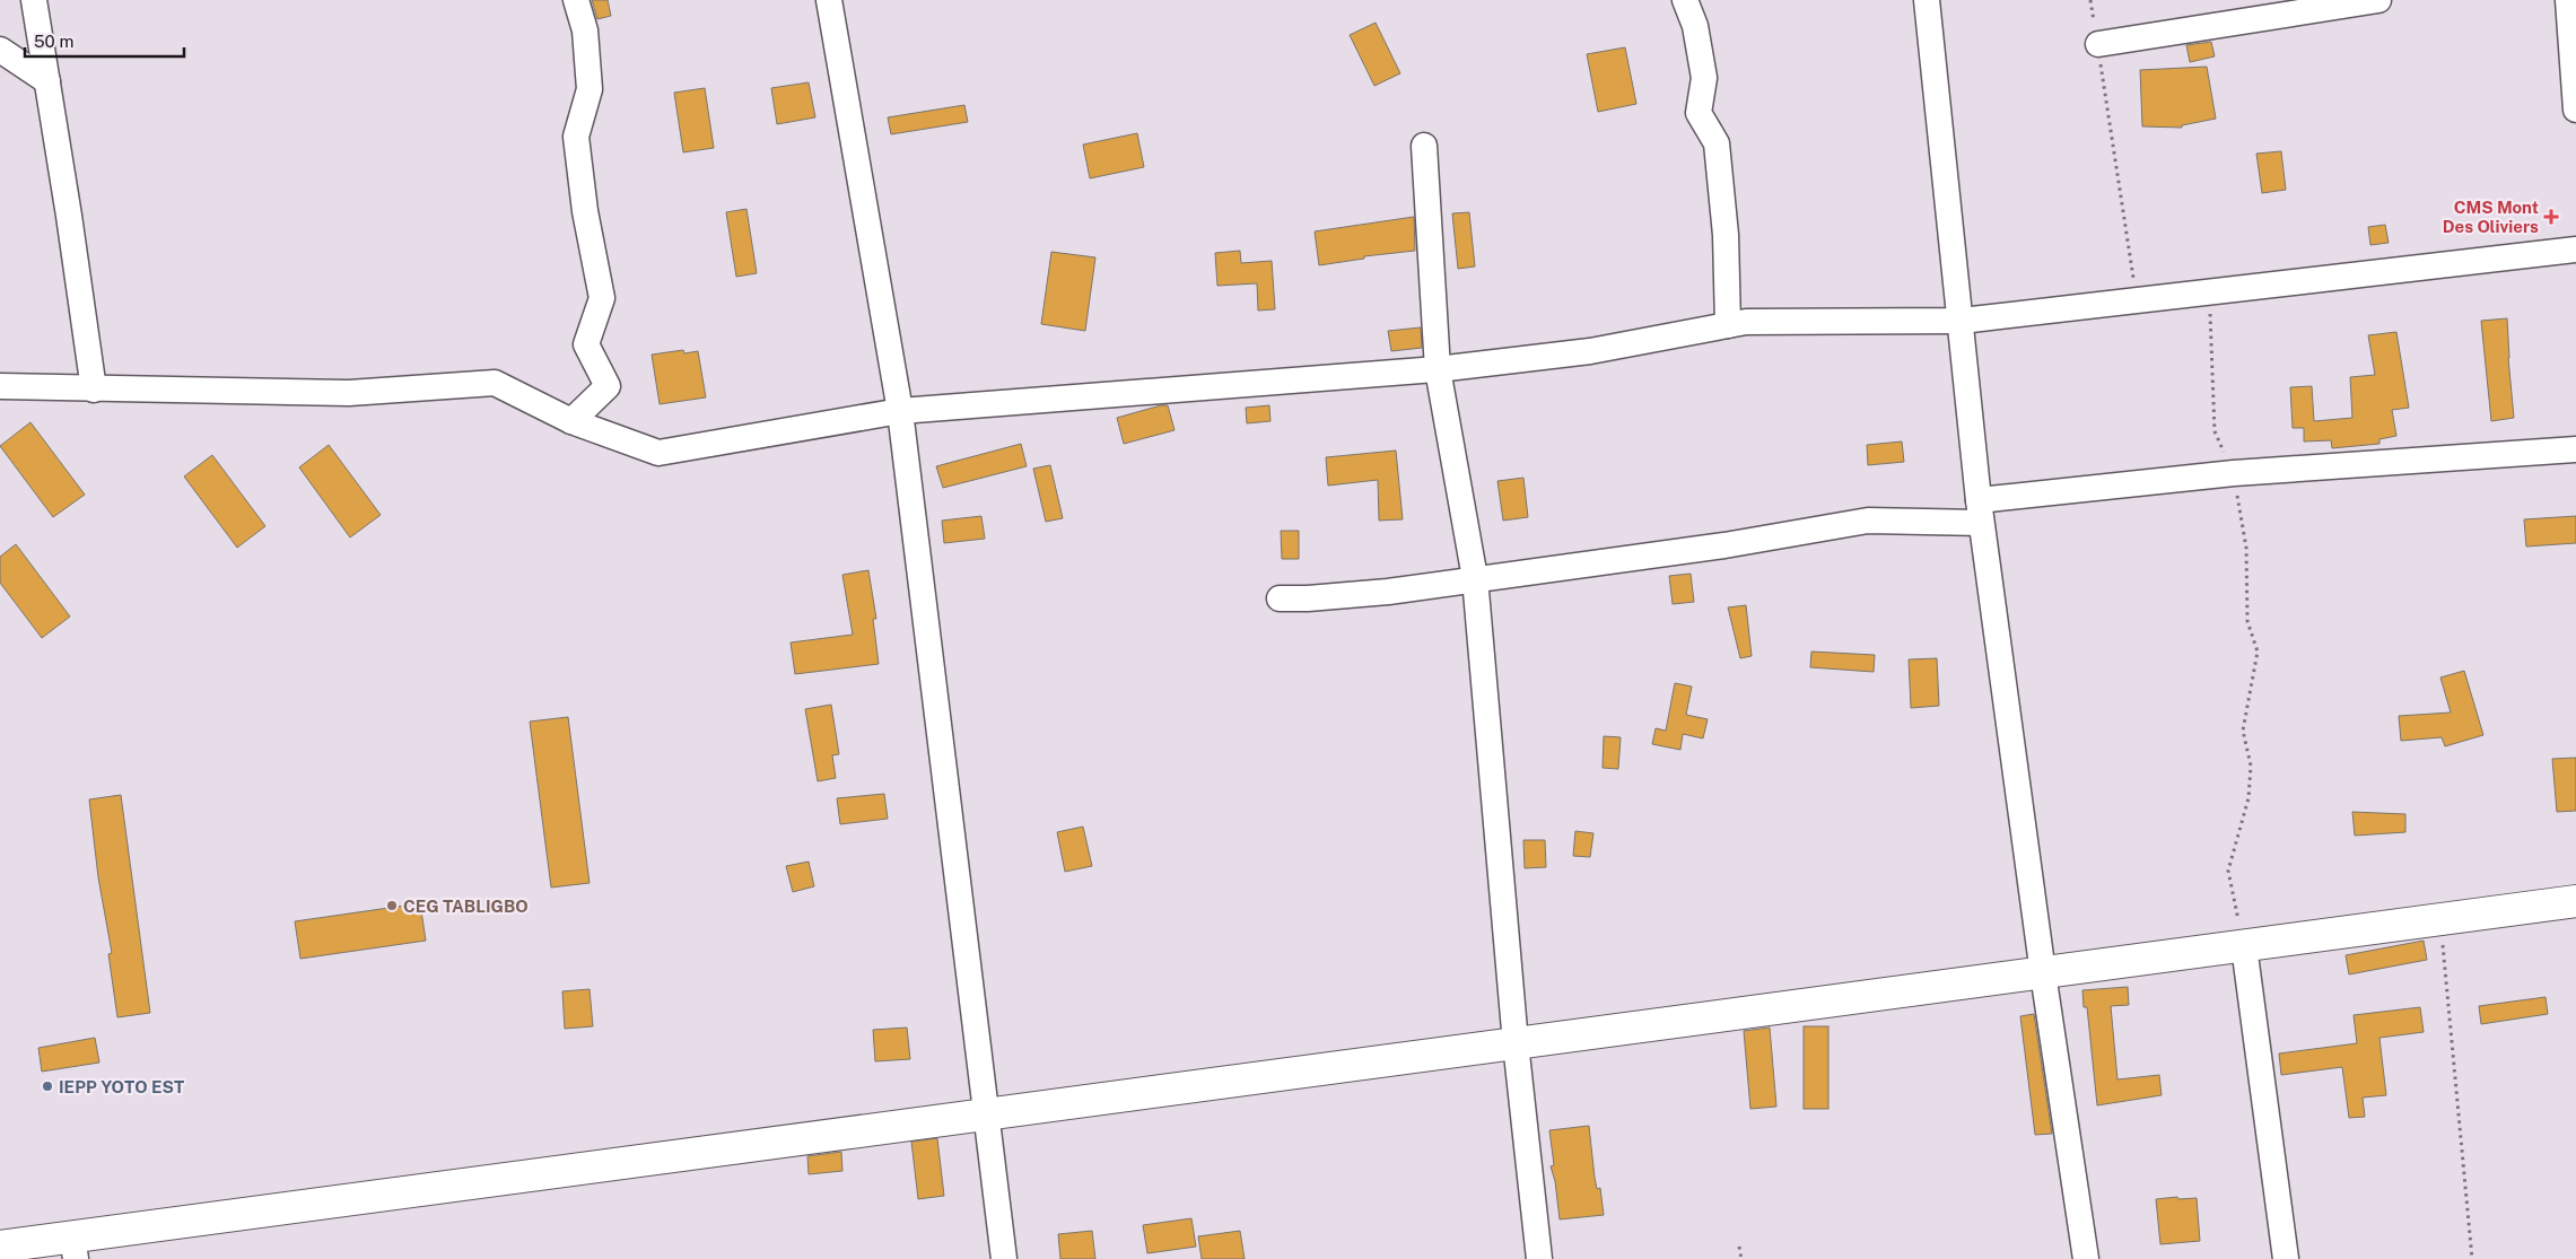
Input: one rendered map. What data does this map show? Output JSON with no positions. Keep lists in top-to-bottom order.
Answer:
{
  "places": {
    "health": ["CMS Mont Des Oliviers"],
    "other": ["CEG TABLIGBO", "IEPP YOTO EST"]
  },
  "scale_bar": "50 m"
}
